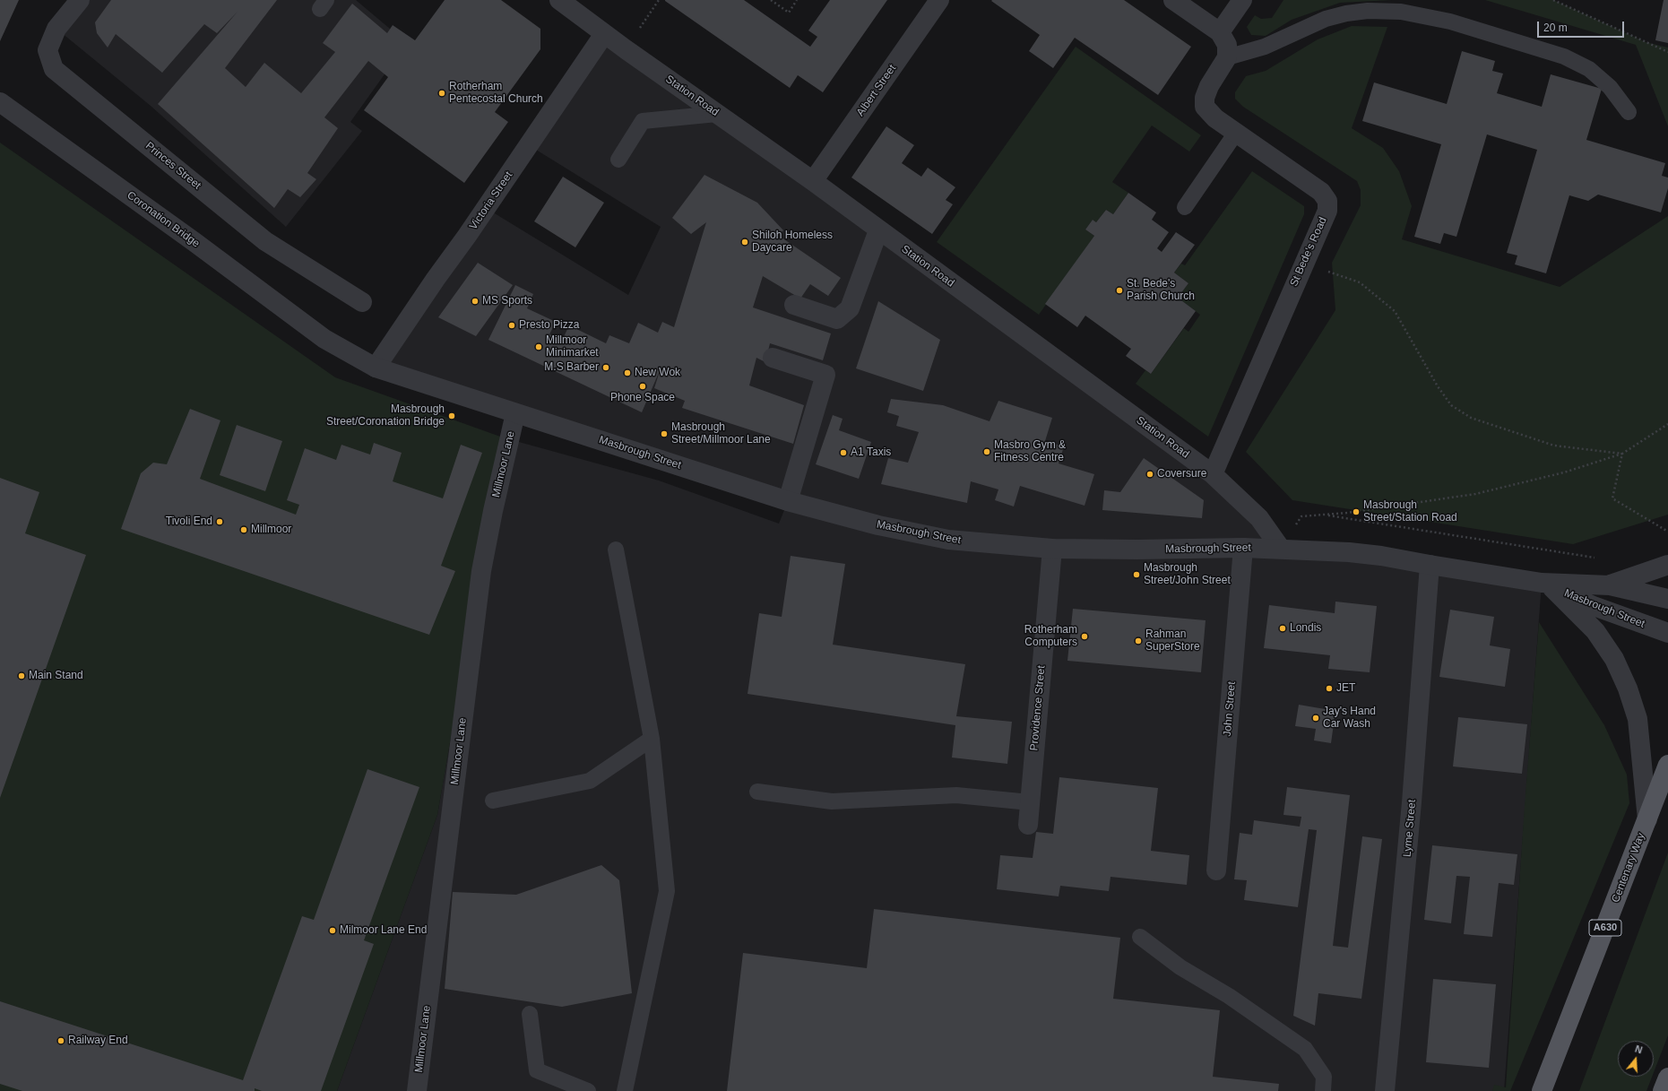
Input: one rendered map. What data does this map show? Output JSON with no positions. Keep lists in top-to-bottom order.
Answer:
{
  "streets": {
    "main road": ["Centenary Way", "A630"],
    "street": [
      "Albert Street",
      "Station Road",
      "Princes Street",
      "Victoria Street",
      "Coronation Bridge",
      "St Bede's Road",
      "Masbrough Street",
      "Millmoor Lane",
      "Providence Street",
      "John Street",
      "Lyme Street"
    ]
  },
  "crossings": [
    ["Albert Street", "Station Road"],
    ["Station Road", "Victoria Street"],
    ["Station Road", "St Bede's Road"],
    ["Station Road", "Masbrough Street"],
    ["Victoria Street", "Masbrough Street"],
    ["Coronation Bridge", "Masbrough Street"],
    ["Masbrough Street", "Millmoor Lane"],
    ["Masbrough Street", "Providence Street"],
    ["Masbrough Street", "John Street"],
    ["Masbrough Street", "Lyme Street"]
  ],
  "places": [
    "Rotherham Pentecostal Church",
    "Shiloh Homeless Daycare",
    "St. Bede's Parish Church",
    "MS Sports",
    "Presto Pizza",
    "Millmoor Minimarket",
    "M.S Barber",
    "New Wok",
    "Phone Space",
    "Masbrough Street/Coronation Bridge",
    "Masbrough Street/Millmoor Lane",
    "Masbro Gym & Fitness Centre",
    "A1 Taxis",
    "Coversure",
    "Masbrough Street/Station Road",
    "Tivoli End",
    "Millmoor",
    "Masbrough Street/John Street",
    "Londis",
    "Rotherham Computers",
    "Rahman SuperStore",
    "Main Stand",
    "JET",
    "Jay's Hand Car Wash",
    "Milmoor Lane End",
    "Railway End"
  ],
  "scale_bar": "20 m",
  "north": "top"
}
